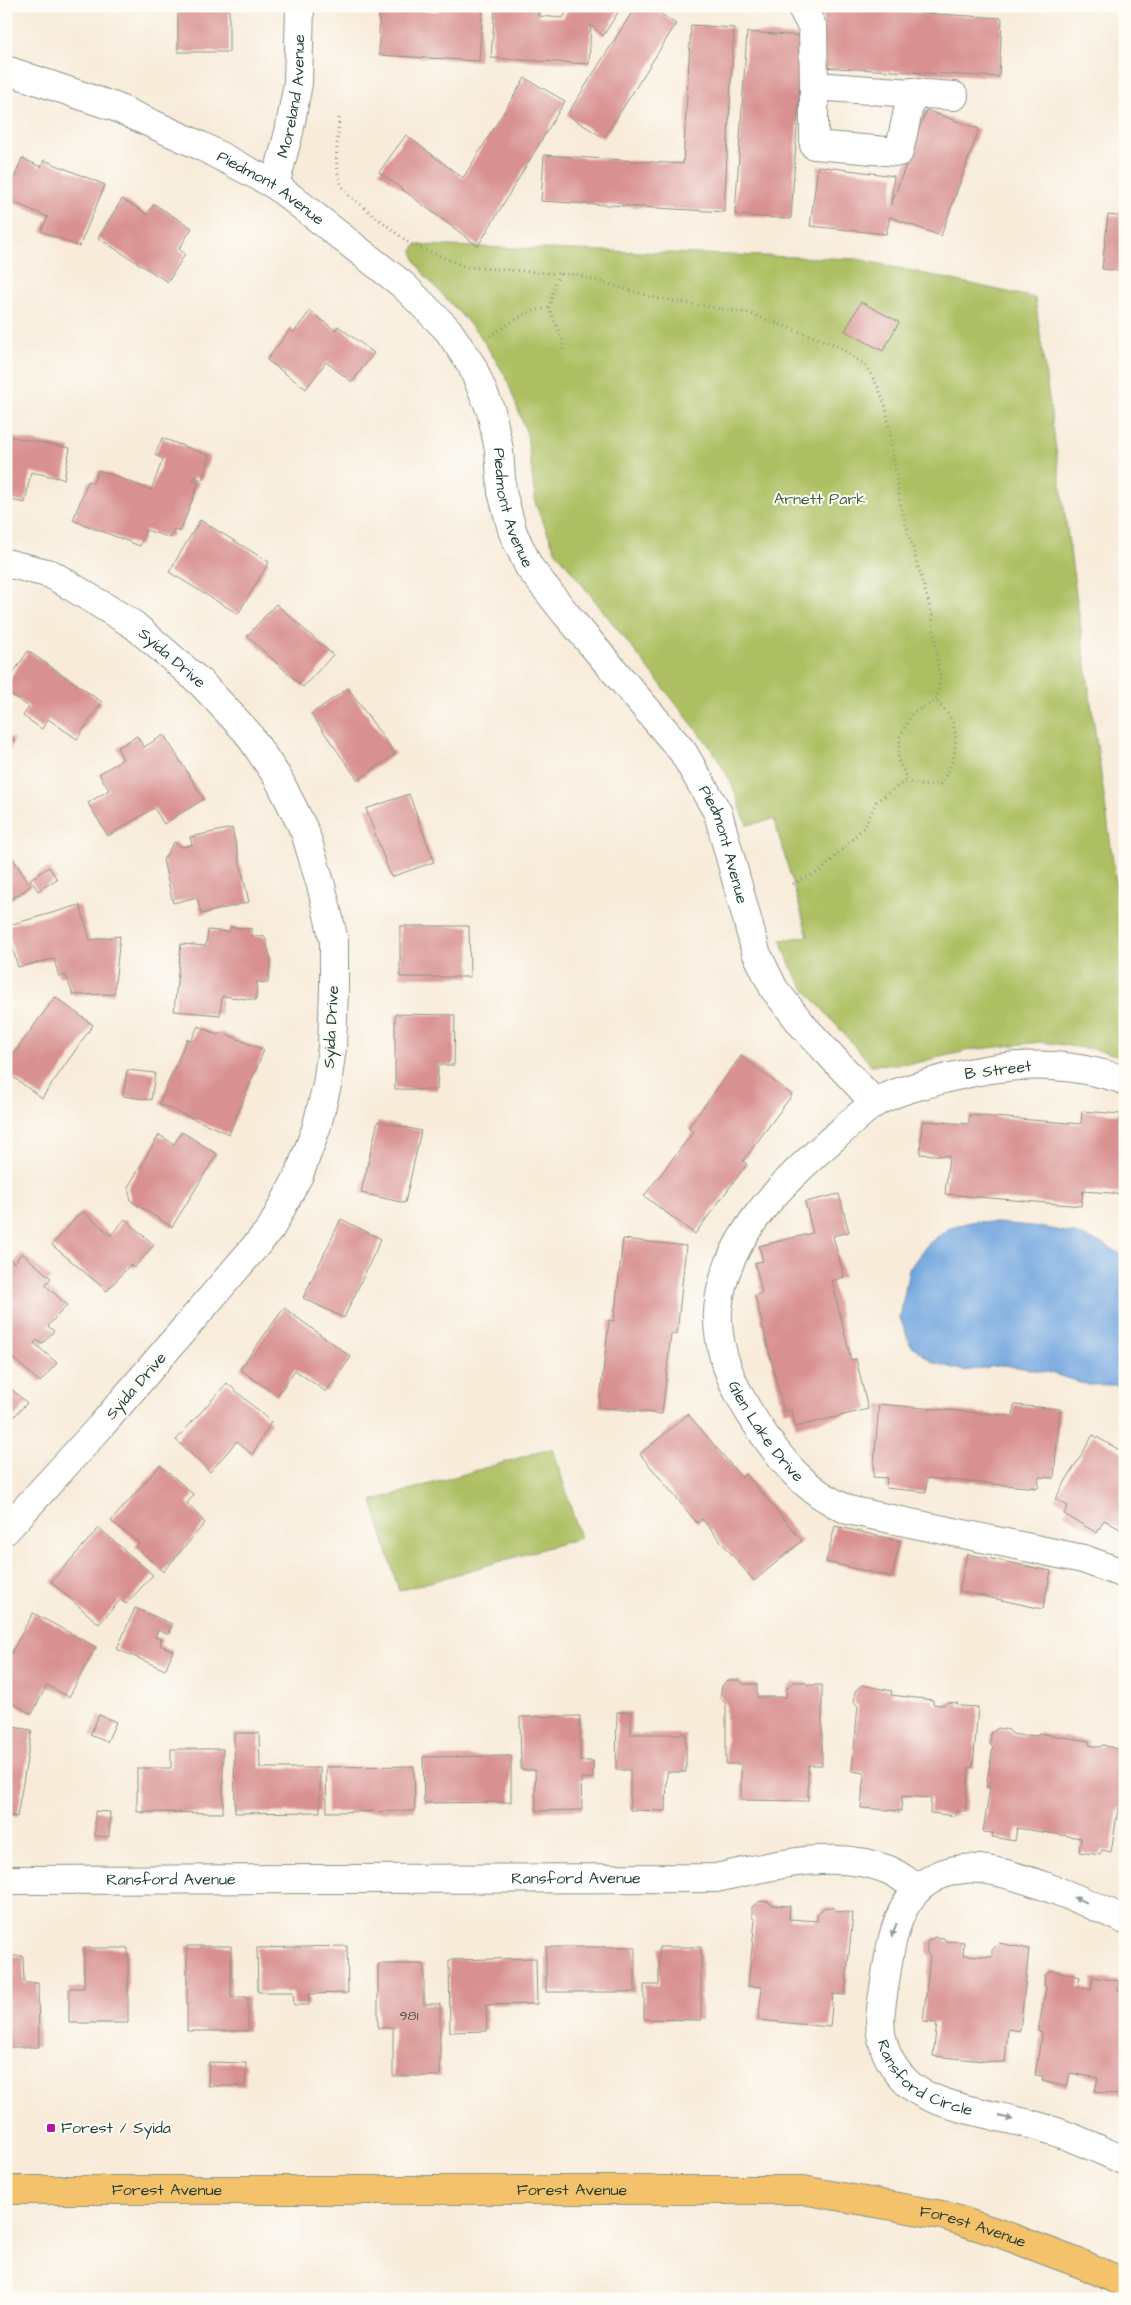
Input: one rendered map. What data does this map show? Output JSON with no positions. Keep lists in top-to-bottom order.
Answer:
{
  "streets": {
    "main road": ["Forest Avenue"],
    "street": [
      "Moreland Avenue",
      "Piedmont Avenue",
      "Syida Drive",
      "B Street",
      "Glen Lake Drive",
      "Ransford Avenue",
      "Ransford Circle"
    ]
  },
  "crossings": [
    ["Moreland Avenue", "Piedmont Avenue"],
    ["Piedmont Avenue", "B Street"],
    ["Piedmont Avenue", "Glen Lake Drive"],
    ["B Street", "Glen Lake Drive"],
    ["Ransford Avenue", "Ransford Circle"]
  ],
  "parks": ["Arnett Park"],
  "places": {
    "transit": ["Forest / Syida"]
  },
  "house_numbers": ["981"]
}
